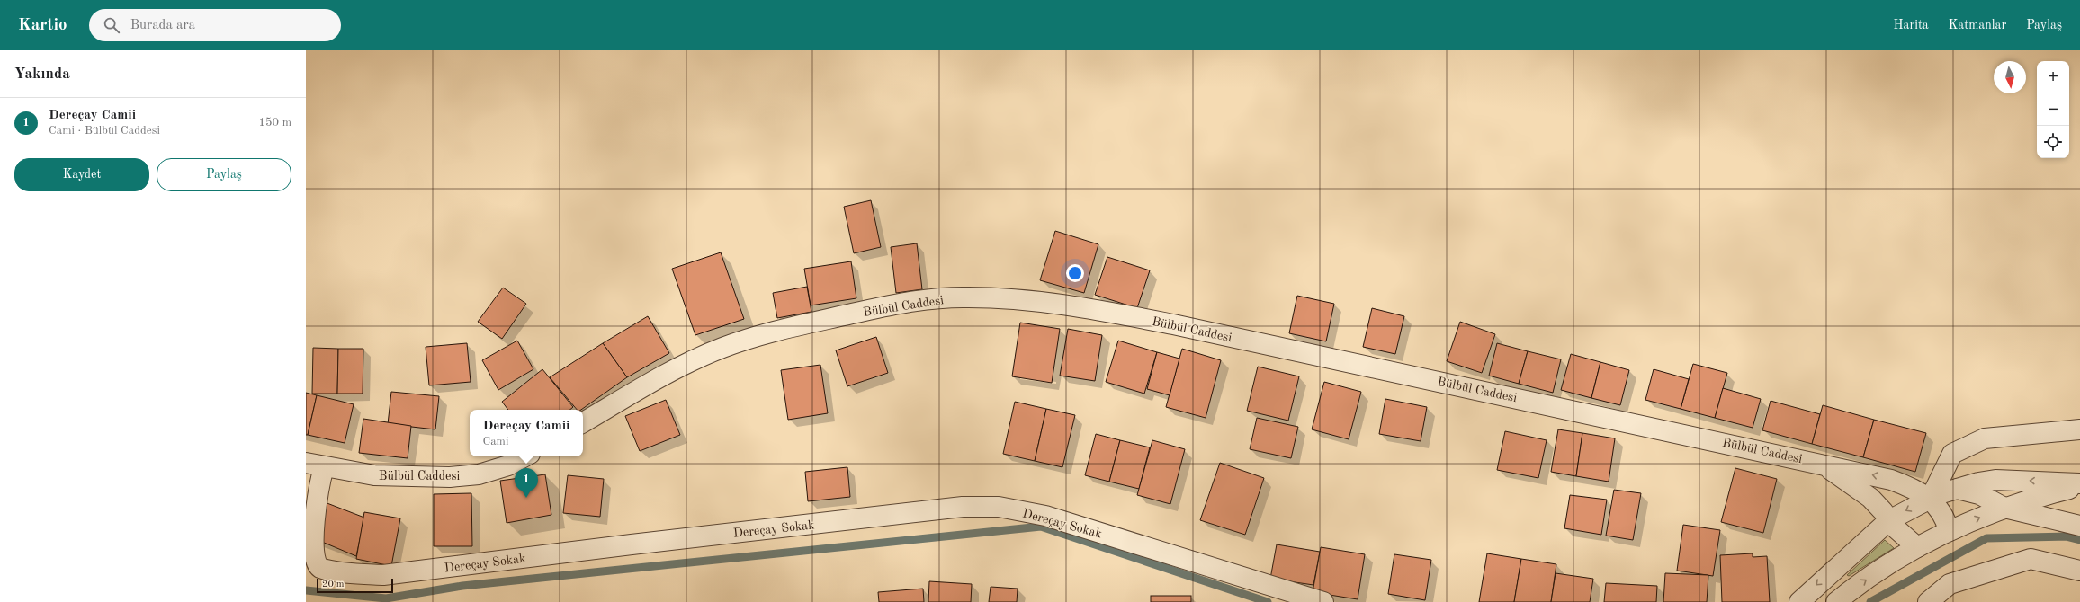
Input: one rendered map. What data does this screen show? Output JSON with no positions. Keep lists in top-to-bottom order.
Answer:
{
  "streets": {
    "street": ["Bülbül Caddesi", "Dereçay Sokak"]
  },
  "crossings": [
    ["Bülbül Caddesi", "Dereçay Sokak"]
  ],
  "scale_bar": "20 m",
  "north": "bottom",
  "page": {
    "header": "Kartio",
    "search": "Burada ara",
    "nav": ["Harita", "Katmanlar", "Paylaş"],
    "heading": "Yakında",
    "map_buttons": ["+", "−"],
    "list": [
      {
        "mark": "1",
        "name": "Dereçay Camii",
        "note": "Cami · Bülbül Caddesi",
        "value": "150 m"
      }
    ],
    "buttons": ["Kaydet", "Paylaş"],
    "popup": ["Dereçay Camii", "Cami"],
    "pins": "1",
    "scale": "20 m"
  }
}
